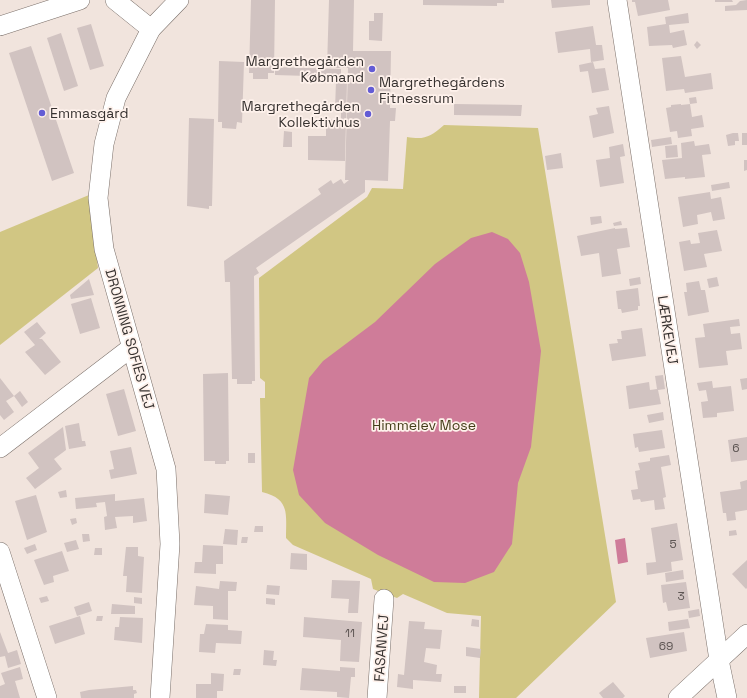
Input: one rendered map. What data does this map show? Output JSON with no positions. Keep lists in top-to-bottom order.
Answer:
{
  "streets": {
    "street": ["LÆRKEVEJ", "DRONNING SOFIES VEJ", "FASANVEJ"]
  },
  "parks": ["Himmelev Mose"],
  "places": [
    "Margrethegården Købmand",
    "Margrethegårdens Fitnessrum",
    "Emmasgård",
    "Margrethegården Kollektivhus"
  ],
  "house_numbers": [
    "6",
    "5",
    "3",
    "11",
    "69"
  ]
}
